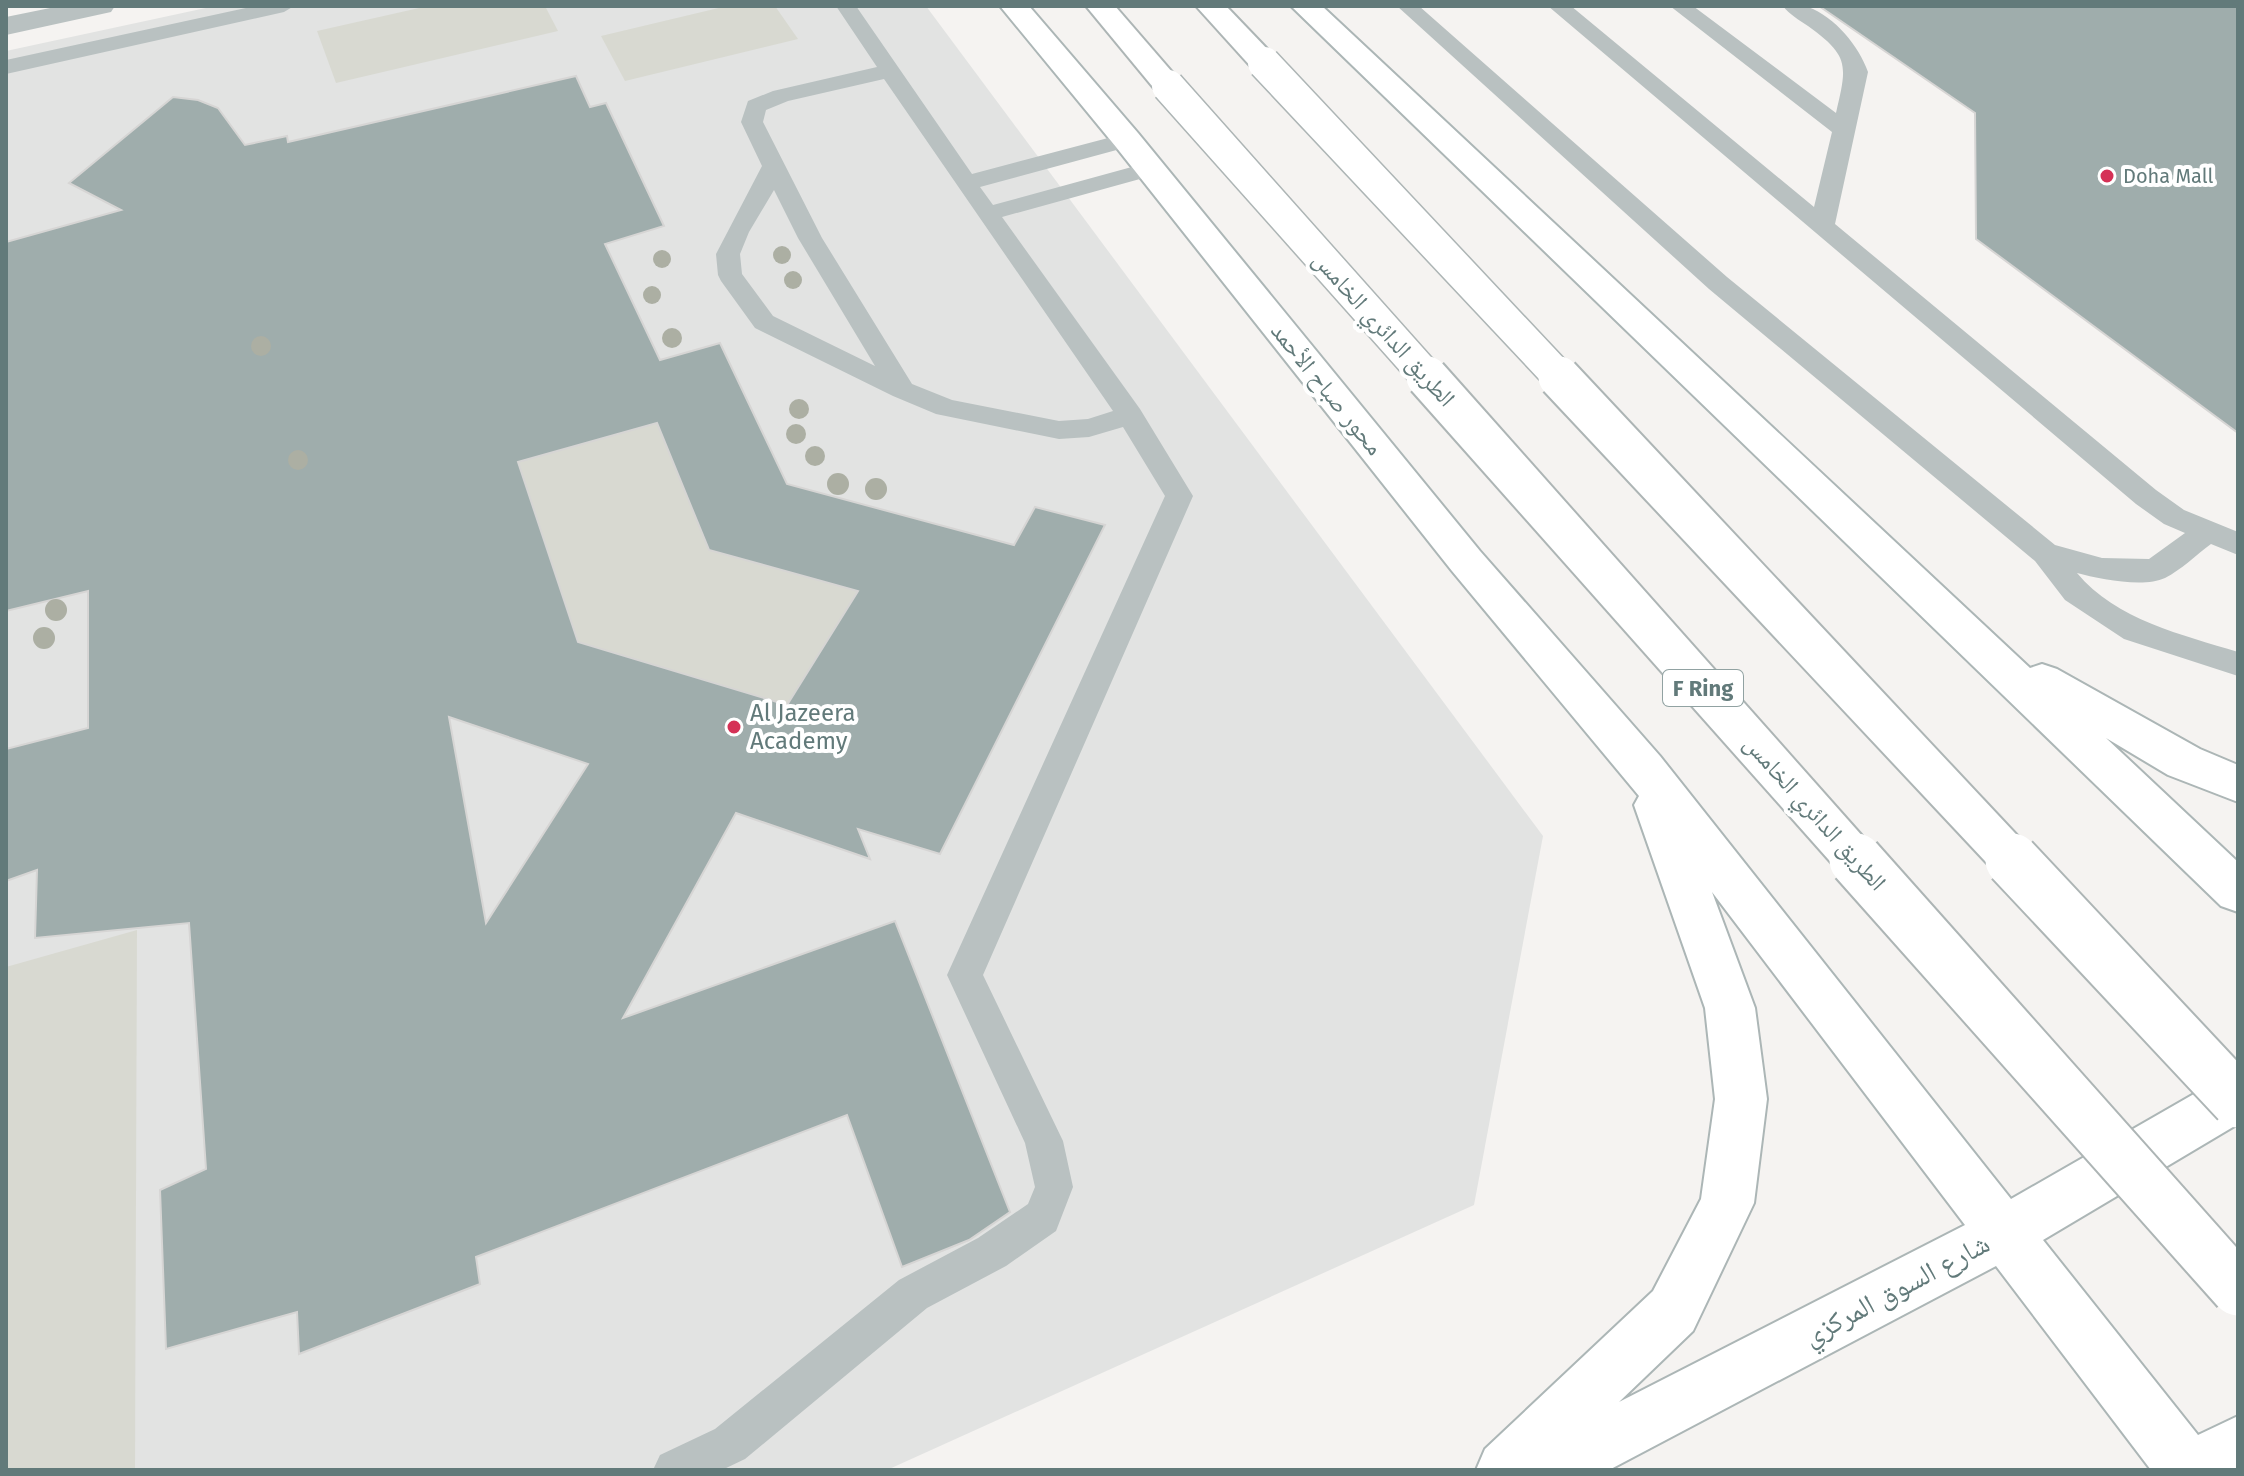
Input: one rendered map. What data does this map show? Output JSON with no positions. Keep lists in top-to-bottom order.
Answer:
{
  "streets": {
    "main road": [
      "الطريق الدائري الخامس",
      "محور صباح الأحمد",
      "F Ring",
      "شارع السوق المركزي"
    ]
  },
  "places": ["Doha Mall", "Al Jazeera Academy"]
}
